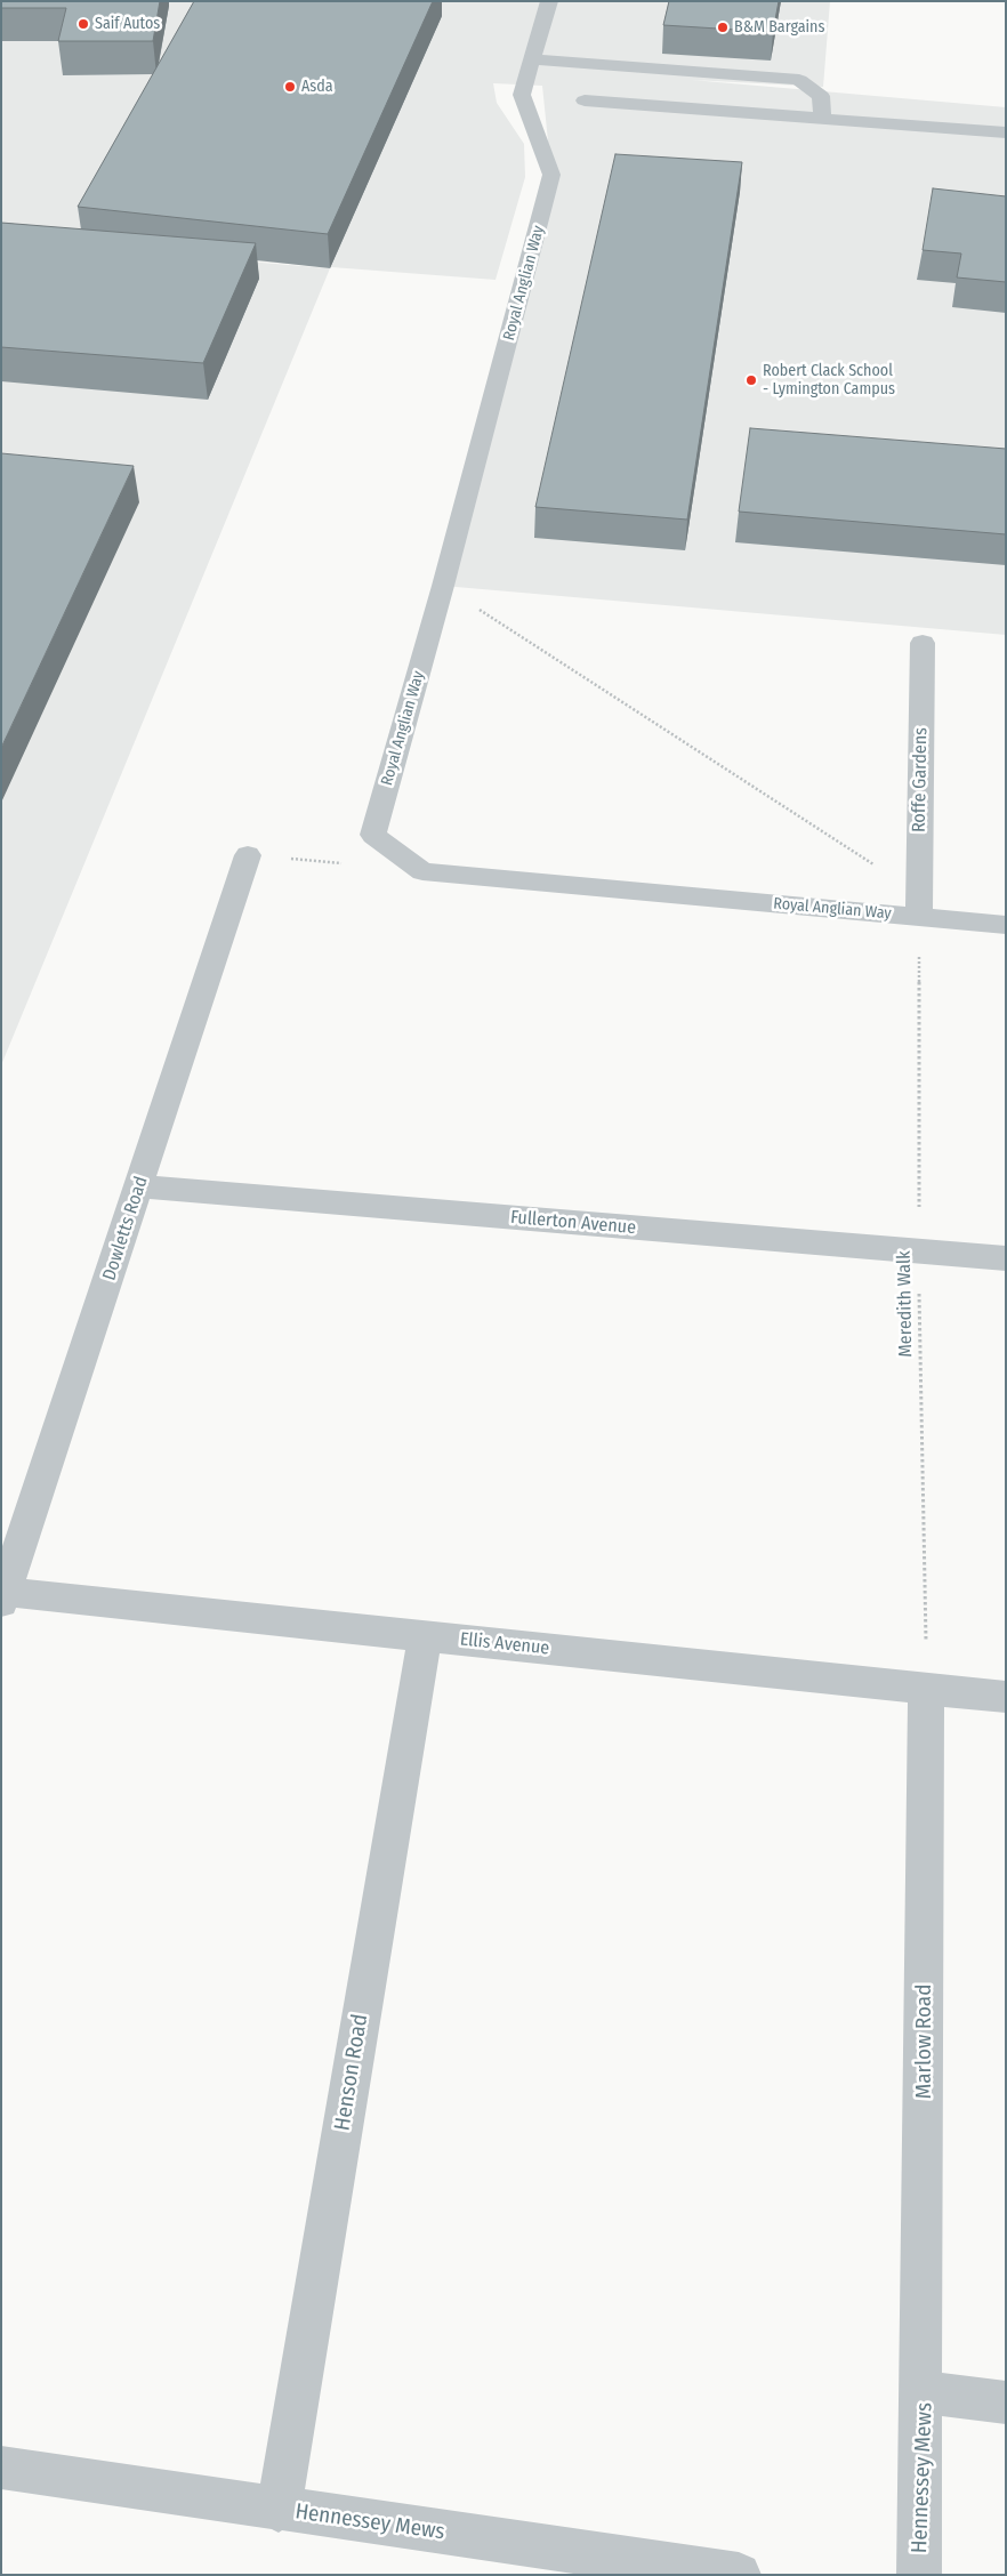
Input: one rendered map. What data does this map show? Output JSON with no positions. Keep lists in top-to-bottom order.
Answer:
{
  "streets": {
    "street": [
      "Royal Anglian Way",
      "Roffe Gardens",
      "Fullerton Avenue",
      "Dowletts Road",
      "Ellis Avenue",
      "Marlow Road",
      "Henson Road",
      "Hennessey Mews"
    ],
    "path": ["Meredith Walk"]
  },
  "crossings": [
    ["Royal Anglian Way", "Roffe Gardens"],
    ["Royal Anglian Way", "Meredith Walk"],
    ["Roffe Gardens", "Meredith Walk"],
    ["Fullerton Avenue", "Dowletts Road"],
    ["Fullerton Avenue", "Meredith Walk"],
    ["Dowletts Road", "Ellis Avenue"],
    ["Meredith Walk", "Ellis Avenue"],
    ["Meredith Walk", "Marlow Road"],
    ["Ellis Avenue", "Marlow Road"],
    ["Ellis Avenue", "Henson Road"],
    ["Marlow Road", "Hennessey Mews"],
    ["Henson Road", "Hennessey Mews"]
  ],
  "places": [
    "Saif Autos",
    "B&M Bargains",
    "Asda",
    "Robert Clack School - Lymington Campus"
  ]
}
